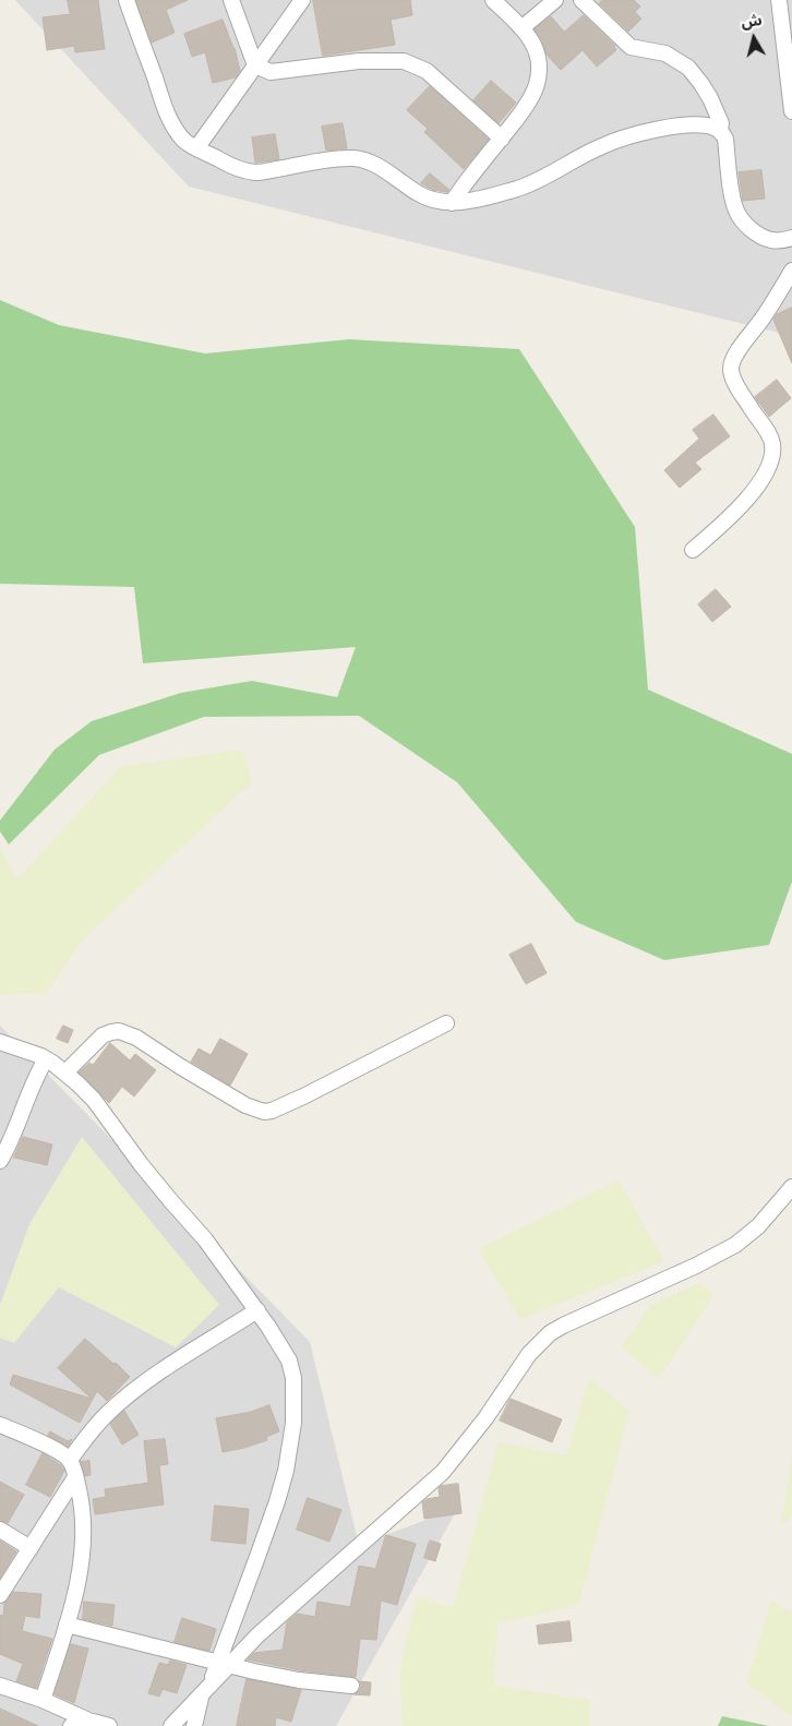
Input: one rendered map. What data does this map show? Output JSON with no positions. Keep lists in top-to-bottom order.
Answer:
{
  "north": "top"
}
